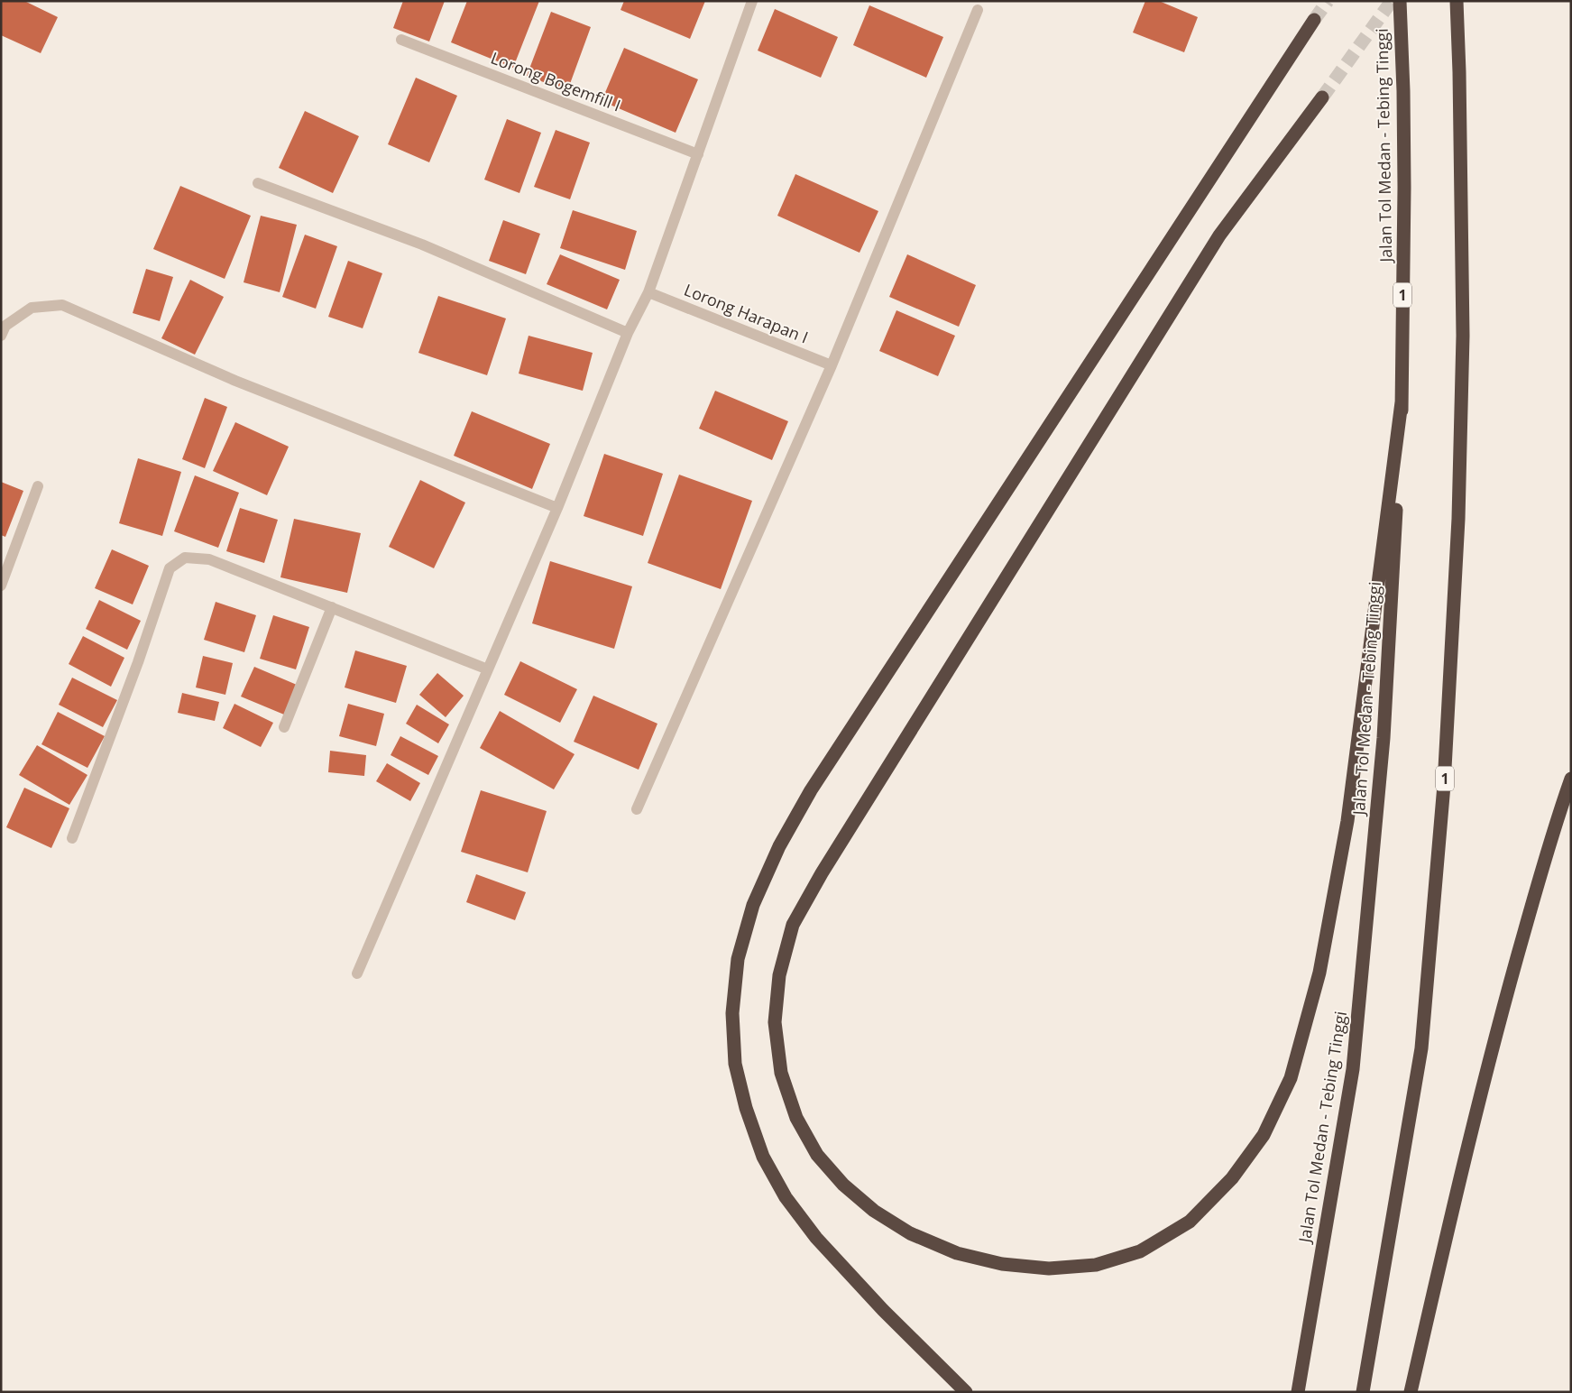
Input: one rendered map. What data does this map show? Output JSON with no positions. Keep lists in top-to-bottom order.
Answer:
{
  "streets": {
    "highway": ["Jalan Tol Medan - Tebing Tinggi", "1"],
    "street": ["Lorong Bogemfill I", "Lorong Harapan I"]
  }
}
